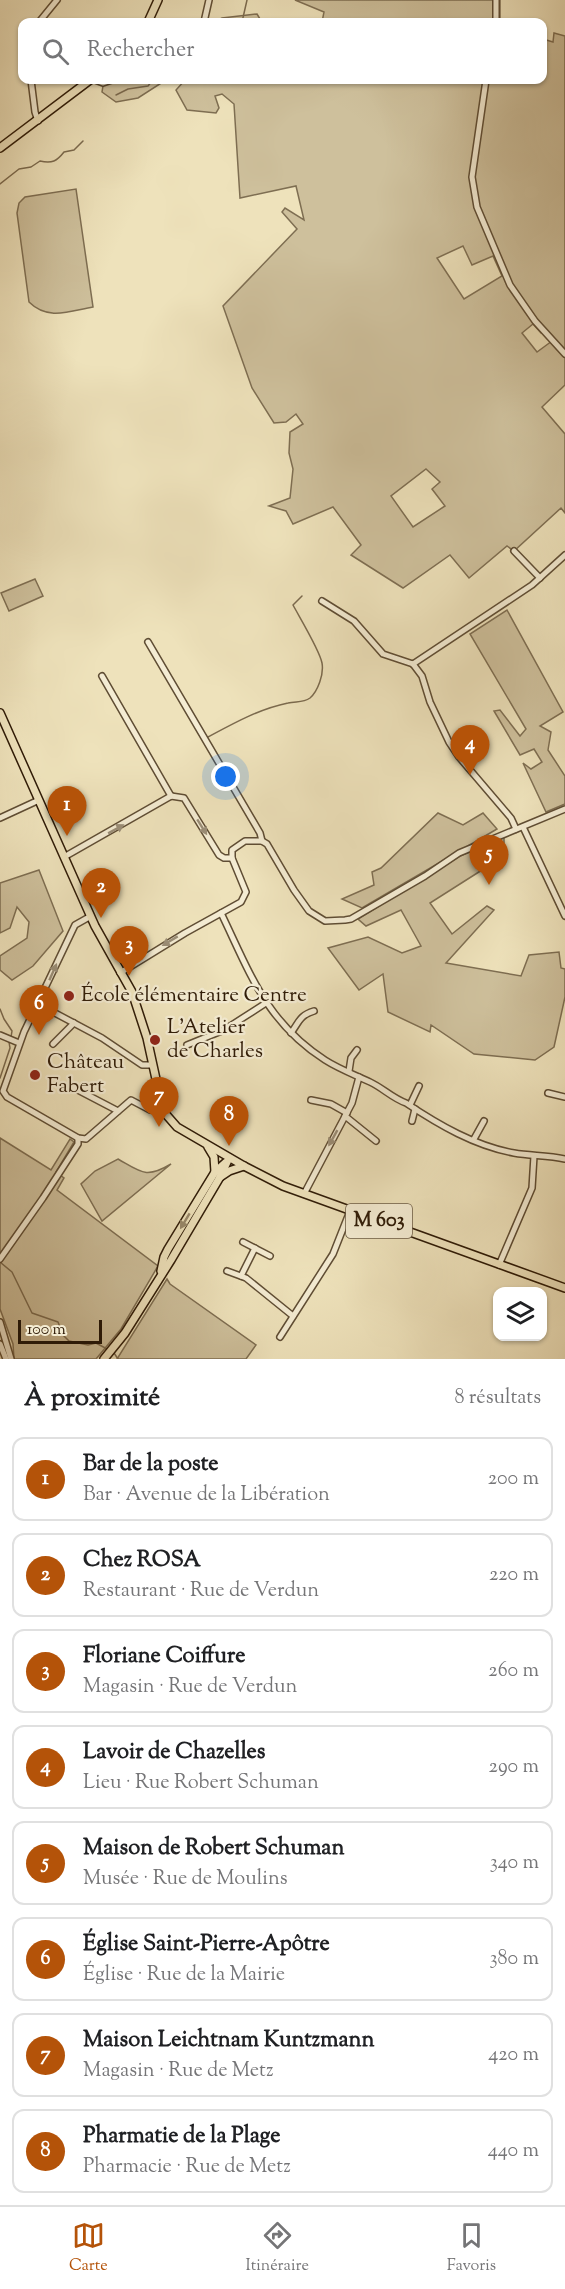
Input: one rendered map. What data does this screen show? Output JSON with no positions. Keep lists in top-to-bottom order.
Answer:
{
  "streets": {
    "main road": ["M 603"]
  },
  "places": ["École élémentaire Centre", "L'Atelier de Charles", "Château Fabert"],
  "scale_bar": "100 m",
  "page": {
    "search": "Rechercher",
    "pins": [
      "4",
      "1",
      "5",
      "2",
      "3",
      "6",
      "7",
      "8"
    ],
    "scale": "100 m",
    "heading": ["À proximité", "8 résultats"],
    "list": [
      {
        "mark": "1",
        "name": "Bar de la poste",
        "note": "Bar · Avenue de la Libération",
        "value": "200 m"
      },
      {
        "mark": "2",
        "name": "Chez ROSA",
        "note": "Restaurant · Rue de Verdun",
        "value": "220 m"
      },
      {
        "mark": "3",
        "name": "Floriane Coiffure",
        "note": "Magasin · Rue de Verdun",
        "value": "260 m"
      },
      {
        "mark": "4",
        "name": "Lavoir de Chazelles",
        "note": "Lieu · Rue Robert Schuman",
        "value": "290 m"
      },
      {
        "mark": "5",
        "name": "Maison de Robert Schuman",
        "note": "Musée · Rue de Moulins",
        "value": "340 m"
      },
      {
        "mark": "6",
        "name": "Église Saint-Pierre-Apôtre",
        "note": "Église · Rue de la Mairie",
        "value": "380 m"
      },
      {
        "mark": "7",
        "name": "Maison Leichtnam Kuntzmann",
        "note": "Magasin · Rue de Metz",
        "value": "420 m"
      },
      {
        "mark": "8",
        "name": "Pharmatie de la Plage",
        "note": "Pharmacie · Rue de Metz",
        "value": "440 m"
      }
    ],
    "nav": ["Carte", "Itinéraire", "Favoris"]
  }
}
